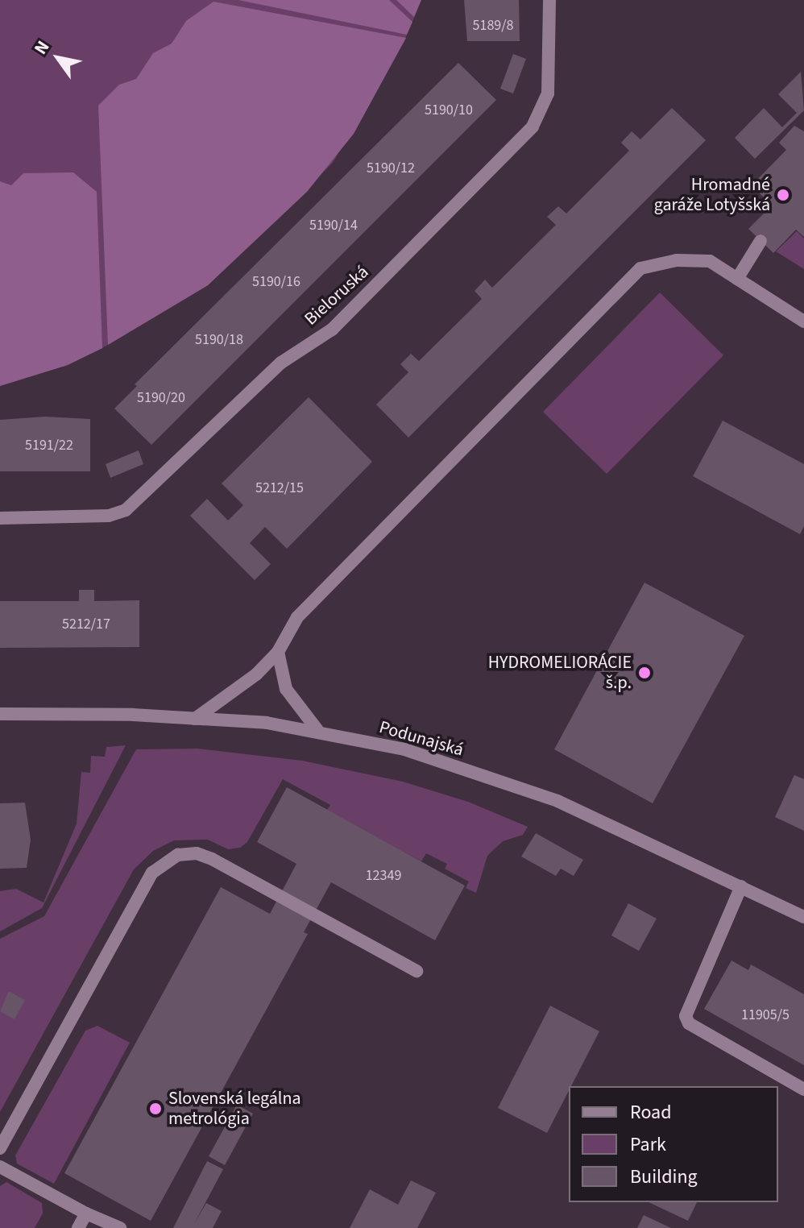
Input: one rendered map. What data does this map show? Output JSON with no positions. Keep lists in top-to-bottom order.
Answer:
{
  "streets": {
    "street": ["Bieloruská", "Podunajská"]
  },
  "places": ["Hromadné garáže Lotyšská", "HYDROMELIORÁCIE š.p.", "Slovenská legálna metrológia"],
  "house_numbers": [
    "5189/8",
    "5190/10",
    "5190/12",
    "5190/14",
    "5190/16",
    "5190/18",
    "5190/20",
    "5191/22",
    "5212/15",
    "5212/17",
    "12349",
    "11905/5"
  ],
  "legend": ["Road", "Park", "Building"],
  "north": "top left"
}
